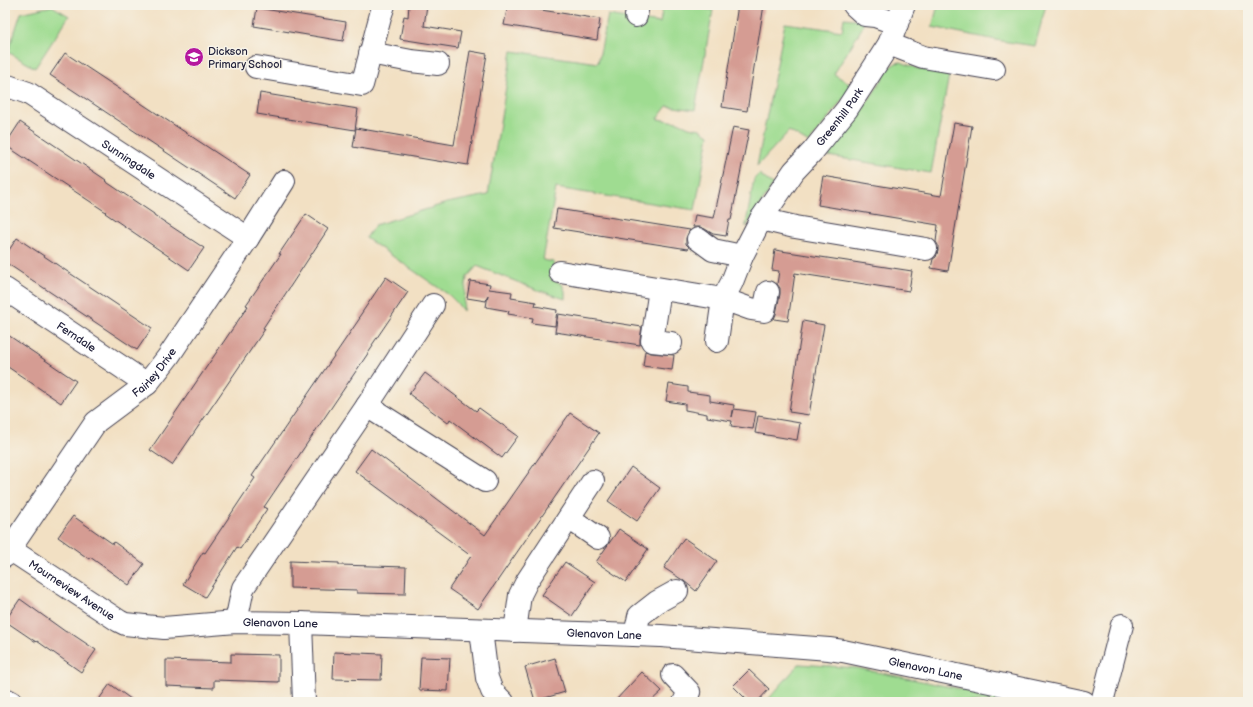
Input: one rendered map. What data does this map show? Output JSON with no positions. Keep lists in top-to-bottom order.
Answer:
{
  "streets": {
    "street": [
      "Greenhill Park",
      "Sunningdale",
      "Ferndale",
      "Fairley Drive",
      "Mourneview Avenue",
      "Glenavon Lane"
    ]
  },
  "crossings": [
    ["Sunningdale", "Fairley Drive"],
    ["Ferndale", "Fairley Drive"],
    ["Fairley Drive", "Mourneview Avenue"],
    ["Mourneview Avenue", "Glenavon Lane"]
  ],
  "places": {
    "school or university": ["Dickson Primary School"]
  }
}
